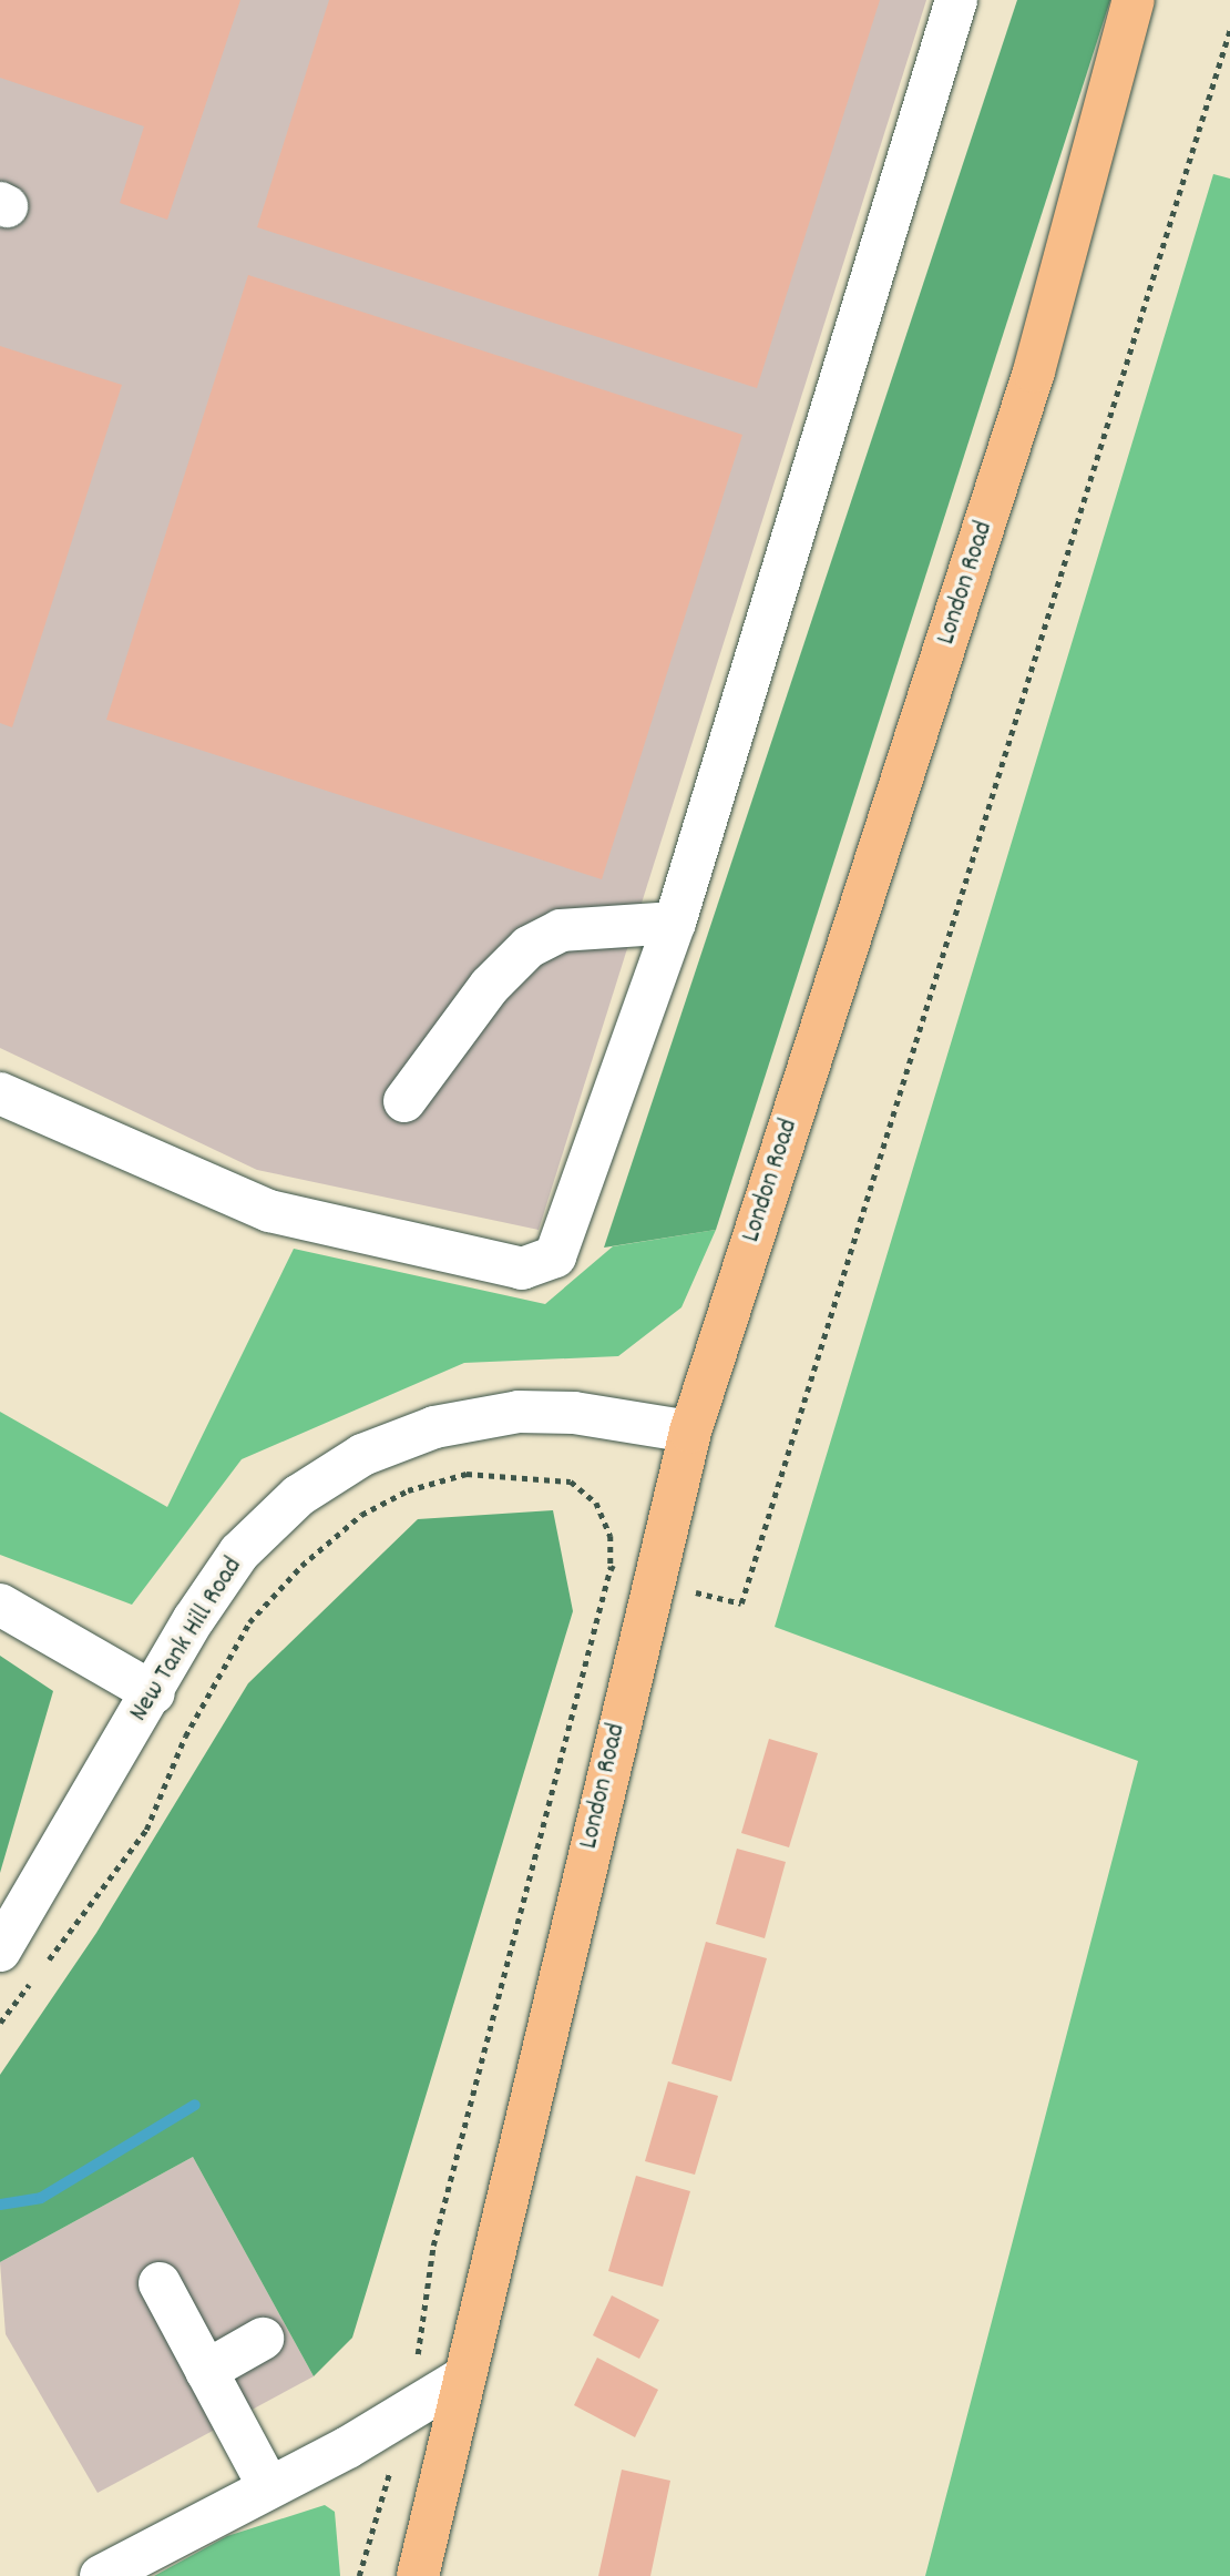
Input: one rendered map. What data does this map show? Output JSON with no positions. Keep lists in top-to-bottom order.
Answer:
{
  "streets": {
    "main road": ["London Road"],
    "street": ["New Tank Hill Road"]
  },
  "crossings": [
    ["London Road", "New Tank Hill Road"]
  ]
}
